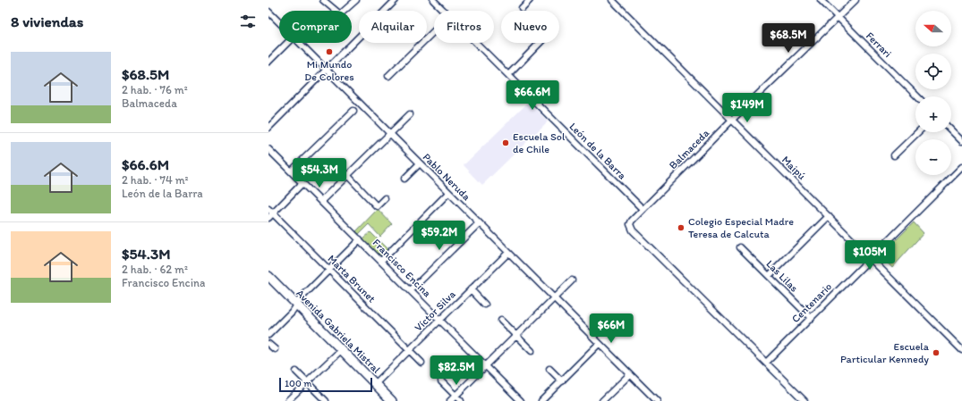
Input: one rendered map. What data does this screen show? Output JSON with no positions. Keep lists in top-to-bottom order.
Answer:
{
  "streets": {
    "main road": ["Avenida Gabriela Mistral"],
    "street": [
      "Ferrari",
      "Balmaceda",
      "León de la Barra",
      "Maipú",
      "Pablo Neruda",
      "Francisco Encina",
      "Las Lilas",
      "Marta Brunet",
      "Centenario",
      "Víctor Silva"
    ]
  },
  "crossings": [
    ["Ferrari", "Balmaceda"],
    ["Balmaceda", "León de la Barra"],
    ["Balmaceda", "Maipú"],
    ["Balmaceda", "Centenario"],
    ["Maipú", "Centenario"],
    ["Pablo Neruda", "Víctor Silva"],
    ["Francisco Encina", "Víctor Silva"],
    ["Las Lilas", "Centenario"],
    ["Marta Brunet", "Víctor Silva"],
    ["Víctor Silva", "Avenida Gabriela Mistral"]
  ],
  "places": [
    "Mi Mundo De Colores",
    "Escuela Sol de Chile",
    "Colegio Especial Madre Teresa de Calcuta",
    "Escuela Particular Kennedy"
  ],
  "scale_bar": "100 m",
  "north": "left",
  "page": {
    "heading": "8 viviendas",
    "map_buttons": ["+", "−"],
    "chip": [
      "Comprar",
      "Alquilar",
      "Filtros",
      "Nuevo"
    ],
    "price": [
      "$68.5M",
      "$66.6M",
      "$149M",
      "$54.3M",
      "$59.2M",
      "$105M",
      "$66M",
      "$82.5M"
    ],
    "list": [
      {
        "name": "$68.5M",
        "note": "2 hab. · 76 m² · Balmaceda"
      },
      {
        "name": "$66.6M",
        "note": "2 hab. · 74 m² · León de la Barra"
      },
      {
        "name": "$54.3M",
        "note": "2 hab. · 62 m² · Francisco Encina"
      }
    ],
    "scale": "100 m"
  }
}
